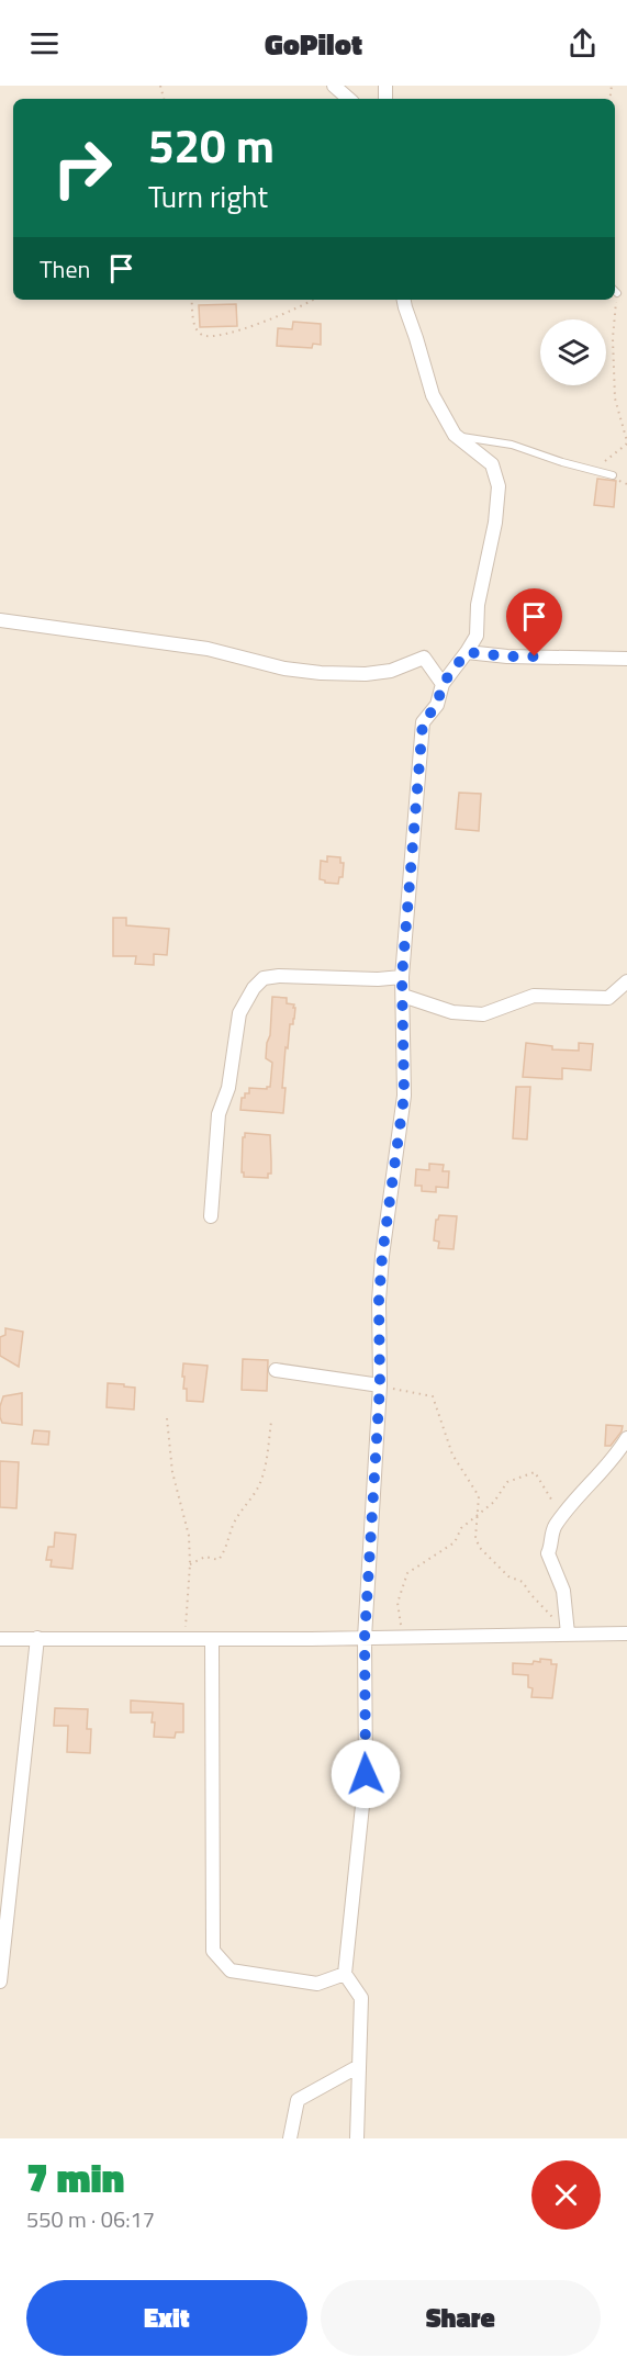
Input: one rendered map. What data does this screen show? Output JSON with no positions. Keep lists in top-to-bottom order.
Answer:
{
  "page": {
    "header": "GoPilot",
    "turn": ["520 m", "Turn right"],
    "then": "Then",
    "heading": ["7 min", "550 m · 06:17"],
    "buttons": ["Exit", "Share"]
  }
}
